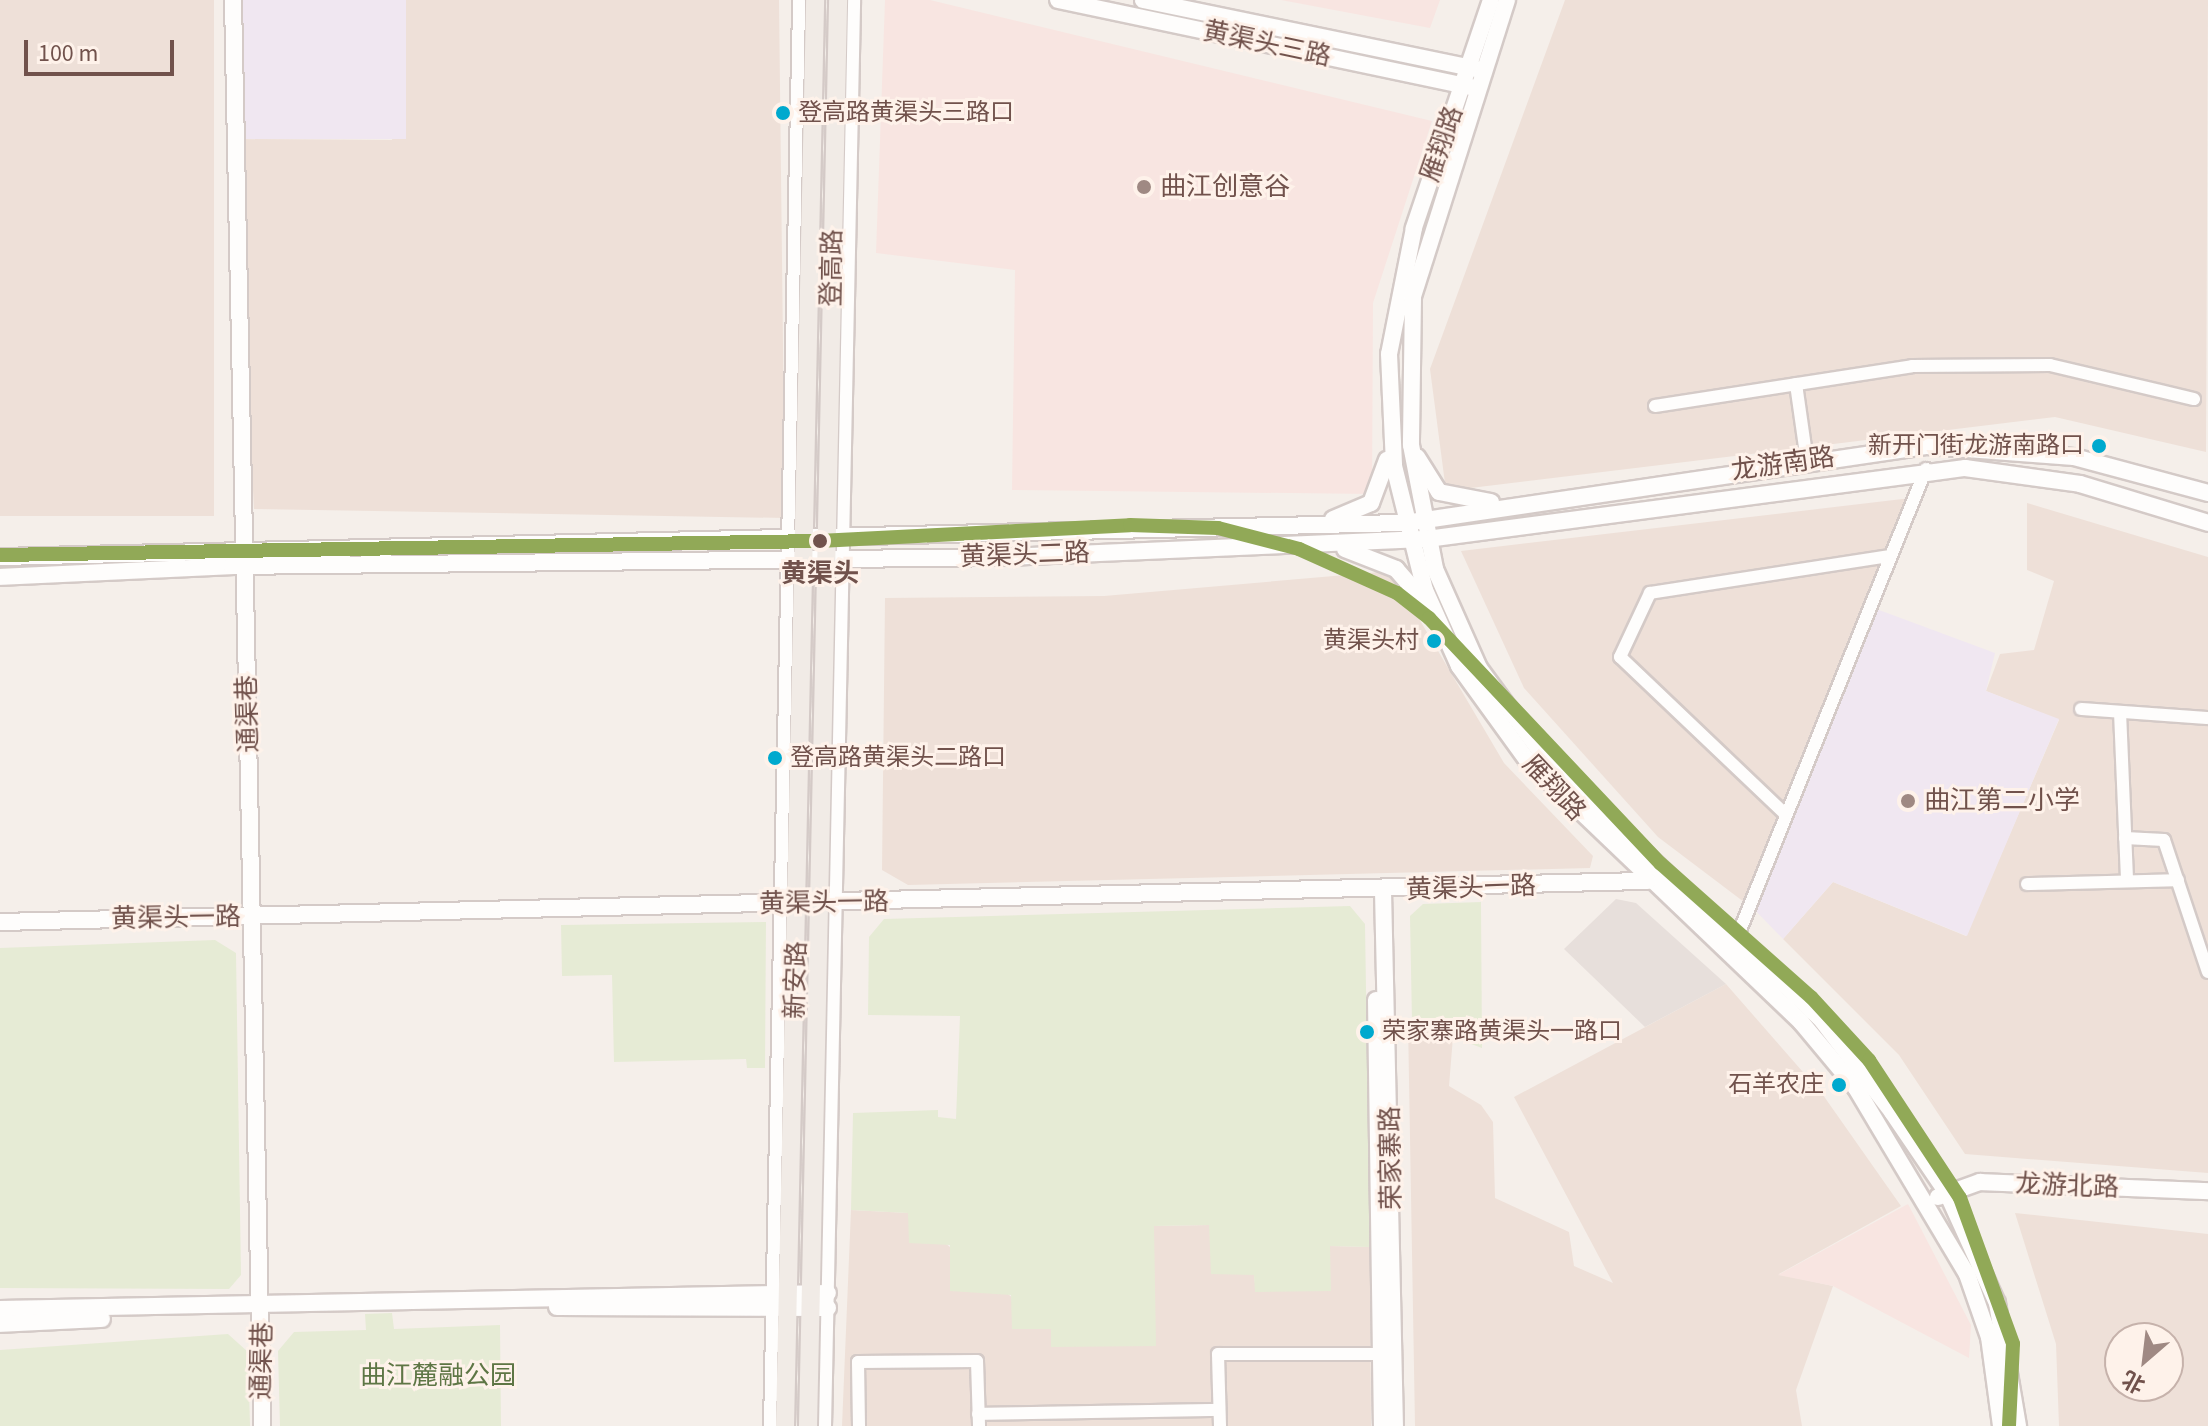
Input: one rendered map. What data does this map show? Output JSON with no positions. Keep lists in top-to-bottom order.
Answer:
{
  "streets": {
    "main road": [
      "黄渠头三路",
      "雁翔路",
      "登高路",
      "龙游南路",
      "黄渠头二路",
      "通渠巷",
      "黄渠头一路",
      "新安路",
      "荣家寨路",
      "龙游北路"
    ]
  },
  "crossings": [
    ["黄渠头三路", "雁翔路"],
    ["雁翔路", "龙游南路"],
    ["雁翔路", "黄渠头二路"],
    ["雁翔路", "黄渠头一路"],
    ["雁翔路", "龙游北路"],
    ["登高路", "黄渠头二路"],
    ["登高路", "新安路"],
    ["龙游南路", "黄渠头二路"],
    ["黄渠头二路", "通渠巷"],
    ["黄渠头二路", "新安路"],
    ["通渠巷", "黄渠头一路"],
    ["黄渠头一路", "新安路"],
    ["黄渠头一路", "荣家寨路"]
  ],
  "parks": ["曲江麓融公园"],
  "places": [
    "登高路黄渠头三路口",
    "曲江创意谷",
    "新开门街龙游南路口",
    "黄渠头",
    "黄渠头村",
    "登高路黄渠头二路口",
    "曲江第二小学",
    "荣家寨路黄渠头一路口",
    "石羊农庄"
  ],
  "scale_bar": "100 m",
  "north": "bottom left"
}
